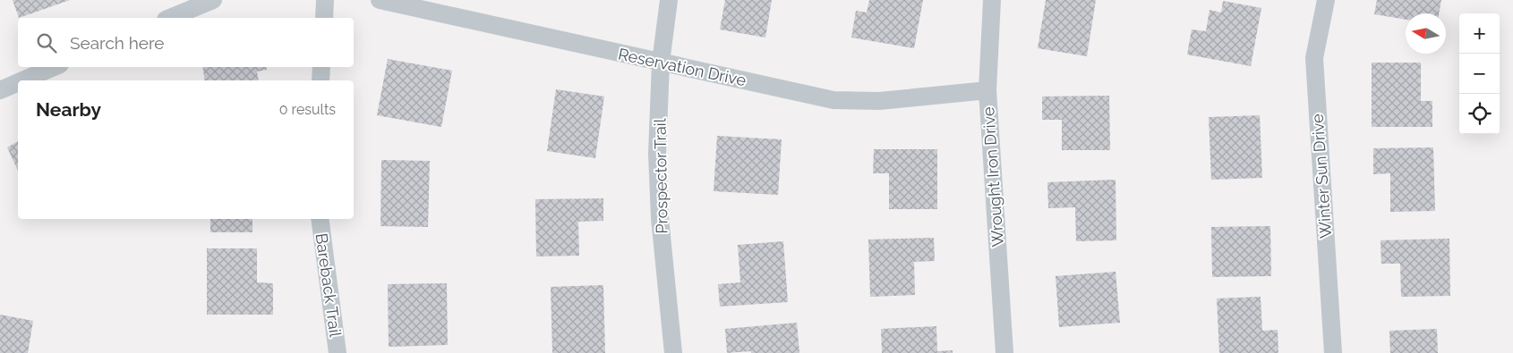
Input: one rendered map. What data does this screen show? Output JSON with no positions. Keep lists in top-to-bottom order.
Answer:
{
  "streets": {
    "street": [
      "Reservation Drive",
      "Prospector Trail",
      "Winter Sun Drive",
      "Wrought Iron Drive",
      "Bareback Trail"
    ]
  },
  "crossings": [
    ["Reservation Drive", "Prospector Trail"],
    ["Reservation Drive", "Wrought Iron Drive"]
  ],
  "north": "left",
  "page": {
    "map_buttons": ["+", "−"],
    "search": "Search here",
    "heading": ["Nearby", "0 results"]
  }
}
